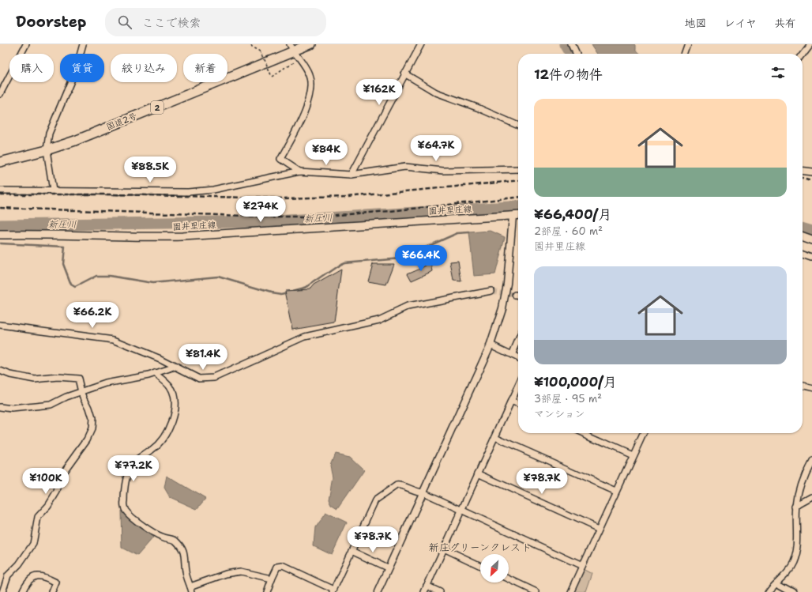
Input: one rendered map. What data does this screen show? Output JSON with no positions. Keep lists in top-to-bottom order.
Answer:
{
  "streets": {
    "highway": ["2", "国道2号"],
    "main road": ["園井里庄線"]
  },
  "districts": ["新庄グリーンクレスト"],
  "water": ["新圧川"],
  "north": "bottom left",
  "page": {
    "header": "Doorstep",
    "search": "ここで検索",
    "nav": ["地図", "レイヤ", "共有"],
    "chip": [
      "購入",
      "賃貸",
      "絞り込み",
      "新着"
    ],
    "heading": "12件の物件",
    "price": [
      "¥162K",
      "¥64.7K",
      "¥84K",
      "¥88.5K",
      "¥274K",
      "¥66.4K",
      "¥66.2K",
      "¥81.4K",
      "¥77.2K",
      "¥100K",
      "¥78.7K",
      "¥78.7K"
    ],
    "list": [
      {
        "name": "¥66,400/月",
        "note": "2部屋 · 60 m² · 園井里庄線"
      },
      {
        "name": "¥100,000/月",
        "note": "3部屋 · 95 m² · マンション"
      }
    ]
  }
}
